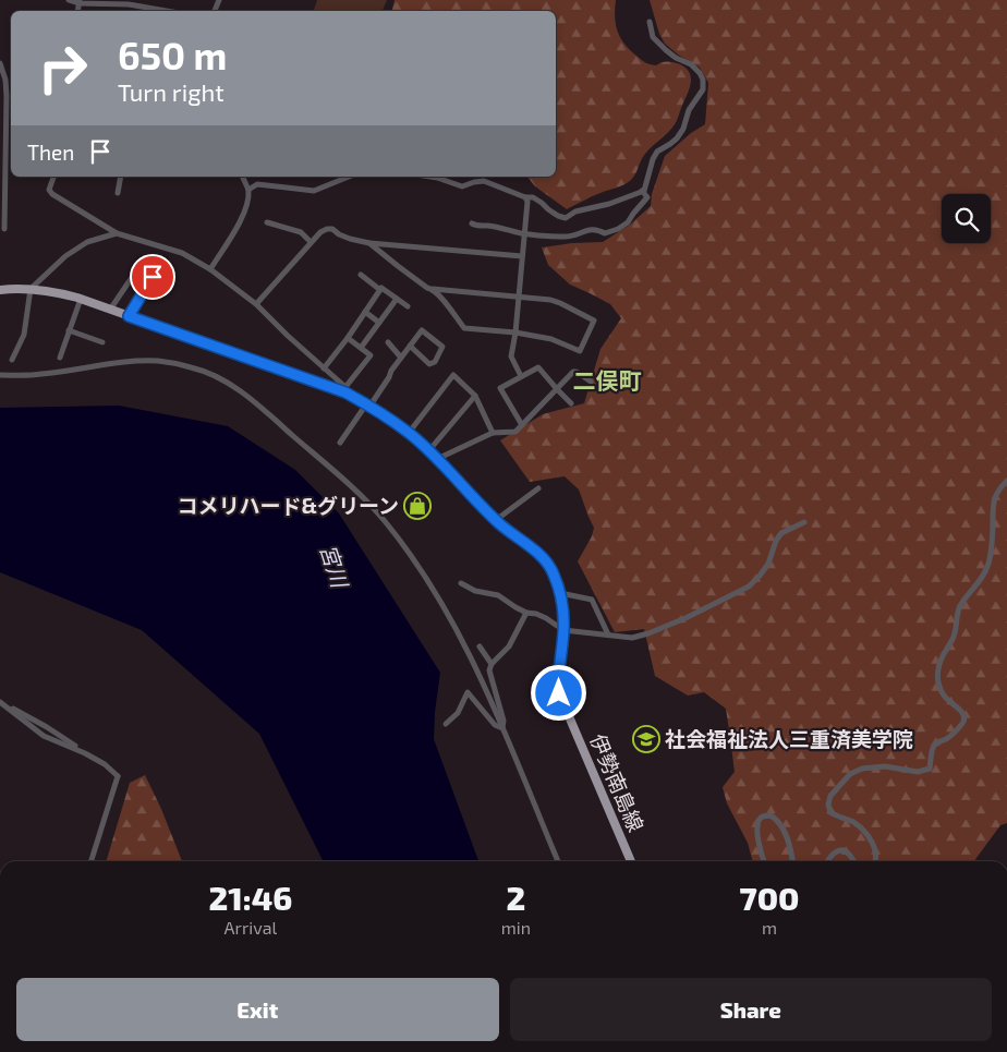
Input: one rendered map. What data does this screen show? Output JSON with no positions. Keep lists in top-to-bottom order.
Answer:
{
  "streets": {
    "main road": ["伊勢南島線"]
  },
  "districts": ["二俣町"],
  "water": ["宮川"],
  "places": {
    "shop": ["コメリハード&グリーン"],
    "school or university": ["社会福祉法人三重済美学院"]
  },
  "page": {
    "turn": ["650 m", "Turn right"],
    "then": "Then",
    "eta": [
      "21:46",
      "Arrival",
      "2",
      "min",
      "700",
      "m"
    ],
    "buttons": ["Exit", "Share"]
  }
}
